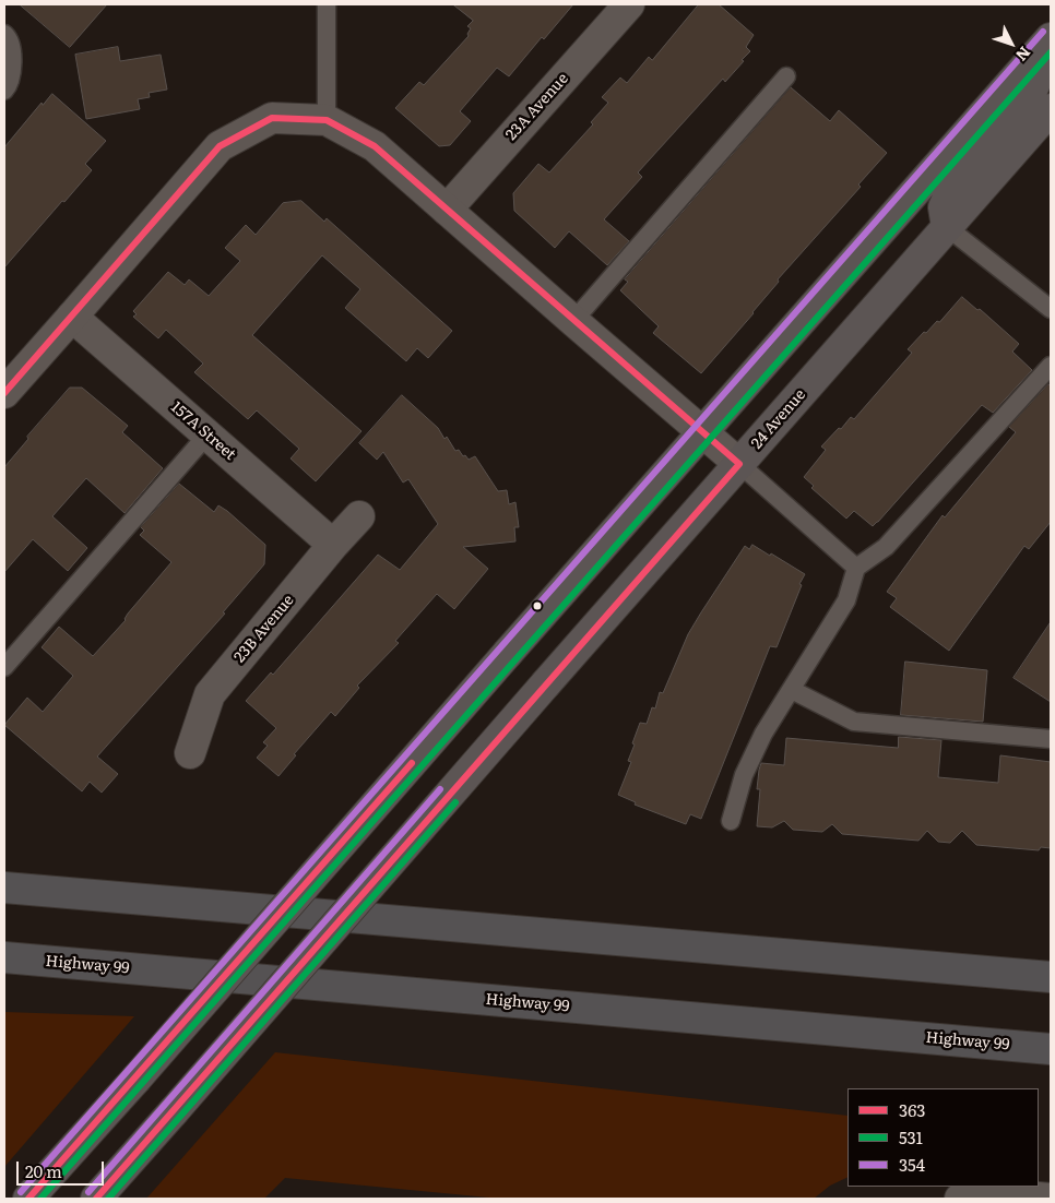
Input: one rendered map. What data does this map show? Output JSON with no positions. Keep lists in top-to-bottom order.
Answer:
{
  "streets": {
    "highway": ["Highway 99"],
    "main road": ["24 Avenue"],
    "street": ["23A Avenue", "157A Street", "23B Avenue"]
  },
  "crossings": [
    ["157A Street", "23B Avenue"]
  ],
  "lines": ["transit line 354", "transit line 531", "transit line 363"],
  "legend": ["363", "531", "354"],
  "scale_bar": "20 m",
  "north": "bottom right"
}
